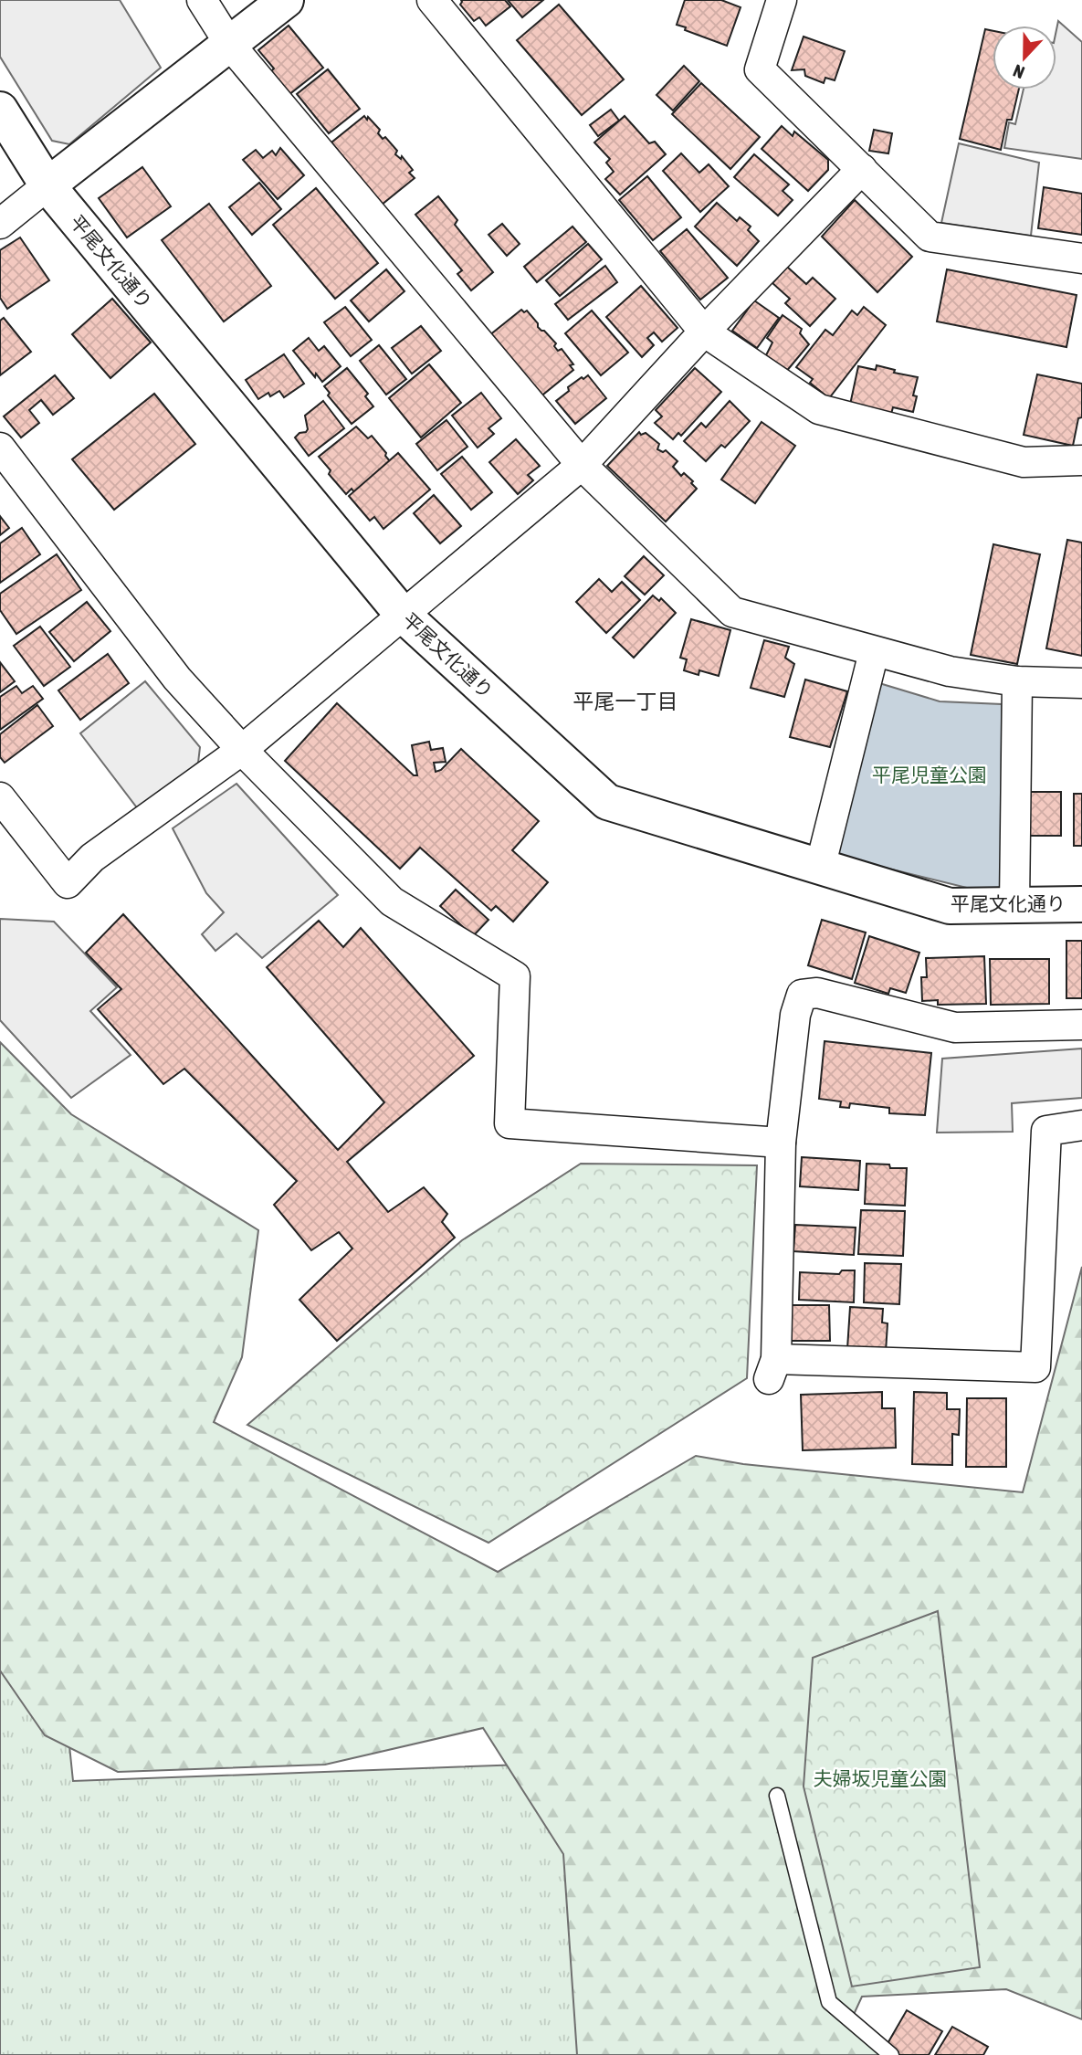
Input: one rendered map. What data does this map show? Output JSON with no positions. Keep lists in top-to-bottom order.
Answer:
{
  "streets": {
    "street": ["平尾文化通り"]
  },
  "districts": ["平尾一丁目"],
  "parks": ["平尾児童公園", "夫婦坂児童公園"],
  "north": "bottom"
}
